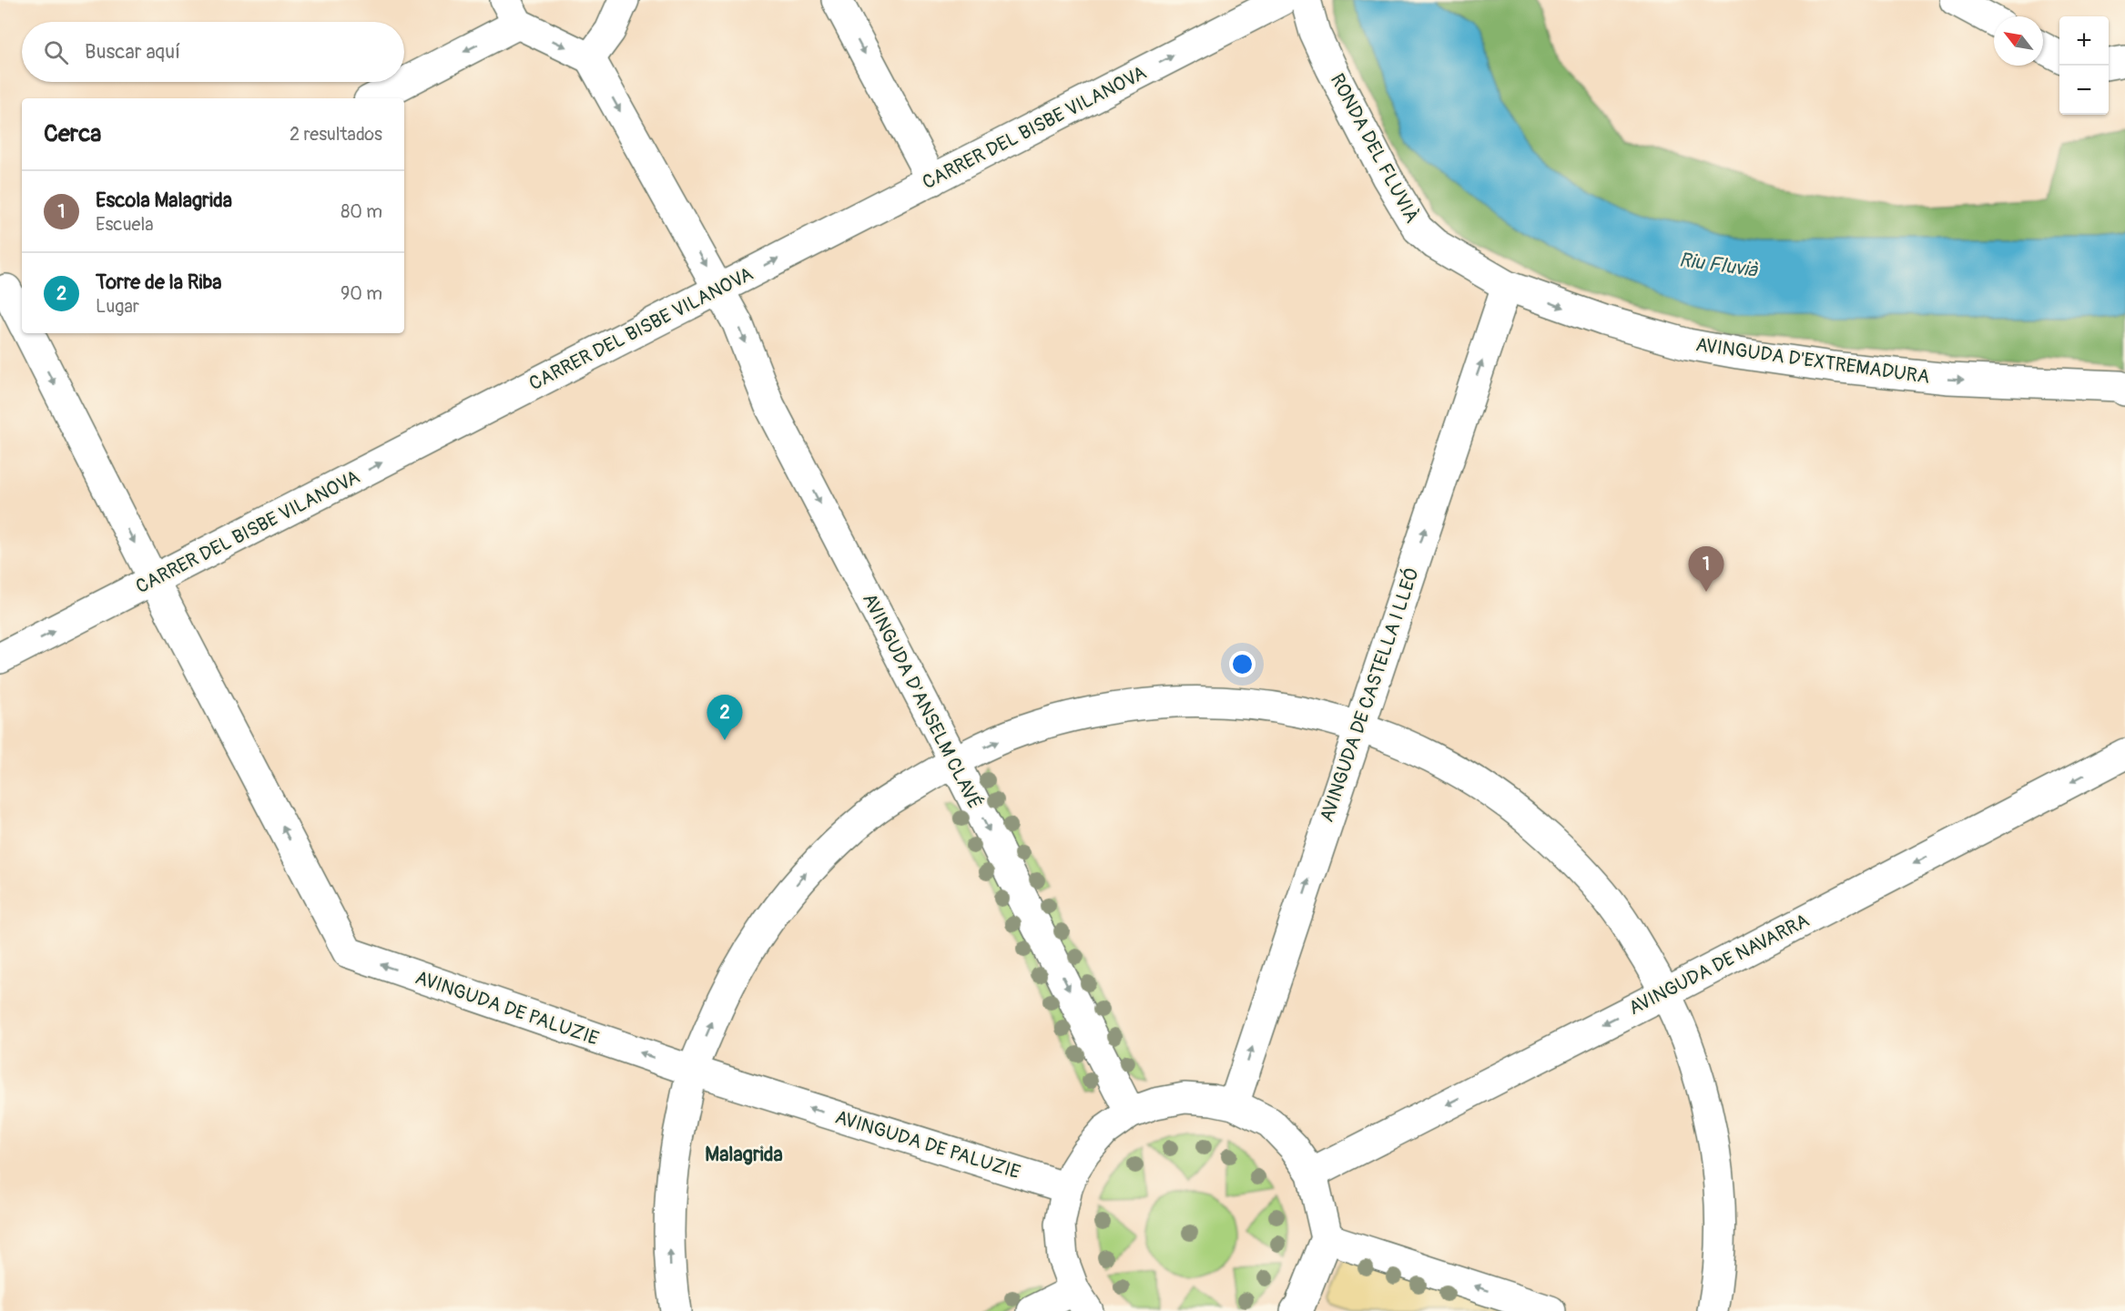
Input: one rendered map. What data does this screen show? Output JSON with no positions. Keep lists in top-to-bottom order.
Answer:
{
  "streets": {
    "street": [
      "CARRER DEL BISBE VILANOVA",
      "RONDA DEL FLUVIÀ",
      "AVINGUDA D'EXTREMADURA",
      "AVINGUDA DE CASTELLA I LLEÓ",
      "AVINGUDA D'ANSELM CLAVÉ",
      "AVINGUDA DE NAVARRA",
      "AVINGUDA DE PALUZIE"
    ]
  },
  "crossings": [
    ["CARRER DEL BISBE VILANOVA", "AVINGUDA D'ANSELM CLAVÉ"],
    ["CARRER DEL BISBE VILANOVA", "AVINGUDA DE PALUZIE"],
    ["RONDA DEL FLUVIÀ", "AVINGUDA D'EXTREMADURA"],
    ["RONDA DEL FLUVIÀ", "AVINGUDA DE CASTELLA I LLEÓ"],
    ["AVINGUDA D'EXTREMADURA", "AVINGUDA DE CASTELLA I LLEÓ"]
  ],
  "one_way": [
    "CARRER DEL BISBE VILANOVA",
    "AVINGUDA D'EXTREMADURA",
    "AVINGUDA DE CASTELLA I LLEÓ",
    "AVINGUDA D'ANSELM CLAVÉ",
    "AVINGUDA DE NAVARRA"
  ],
  "districts": ["Malagrida"],
  "water": ["Riu Fluvià"],
  "north": "top left",
  "page": {
    "map_buttons": ["+", "−"],
    "search": "Buscar aquí",
    "heading": ["Cerca", "2 resultados"],
    "list": [
      {
        "mark": "1",
        "name": "Escola Malagrida",
        "note": "Escuela",
        "value": "80 m"
      },
      {
        "mark": "2",
        "name": "Torre de la Riba",
        "note": "Lugar",
        "value": "90 m"
      }
    ],
    "pins": ["1", "2"]
  }
}
